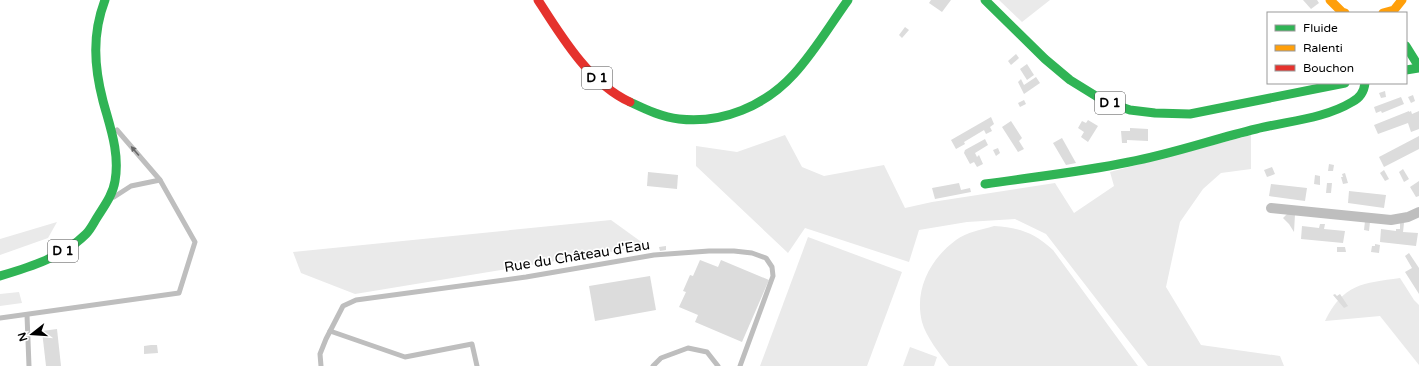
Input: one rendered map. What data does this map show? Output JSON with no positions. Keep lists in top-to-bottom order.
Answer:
{
  "streets": {
    "main road": ["D 1"],
    "lane": ["Rue du Château d'Eau"]
  },
  "legend": ["Fluide", "Ralenti", "Bouchon"],
  "north": "left"
}
